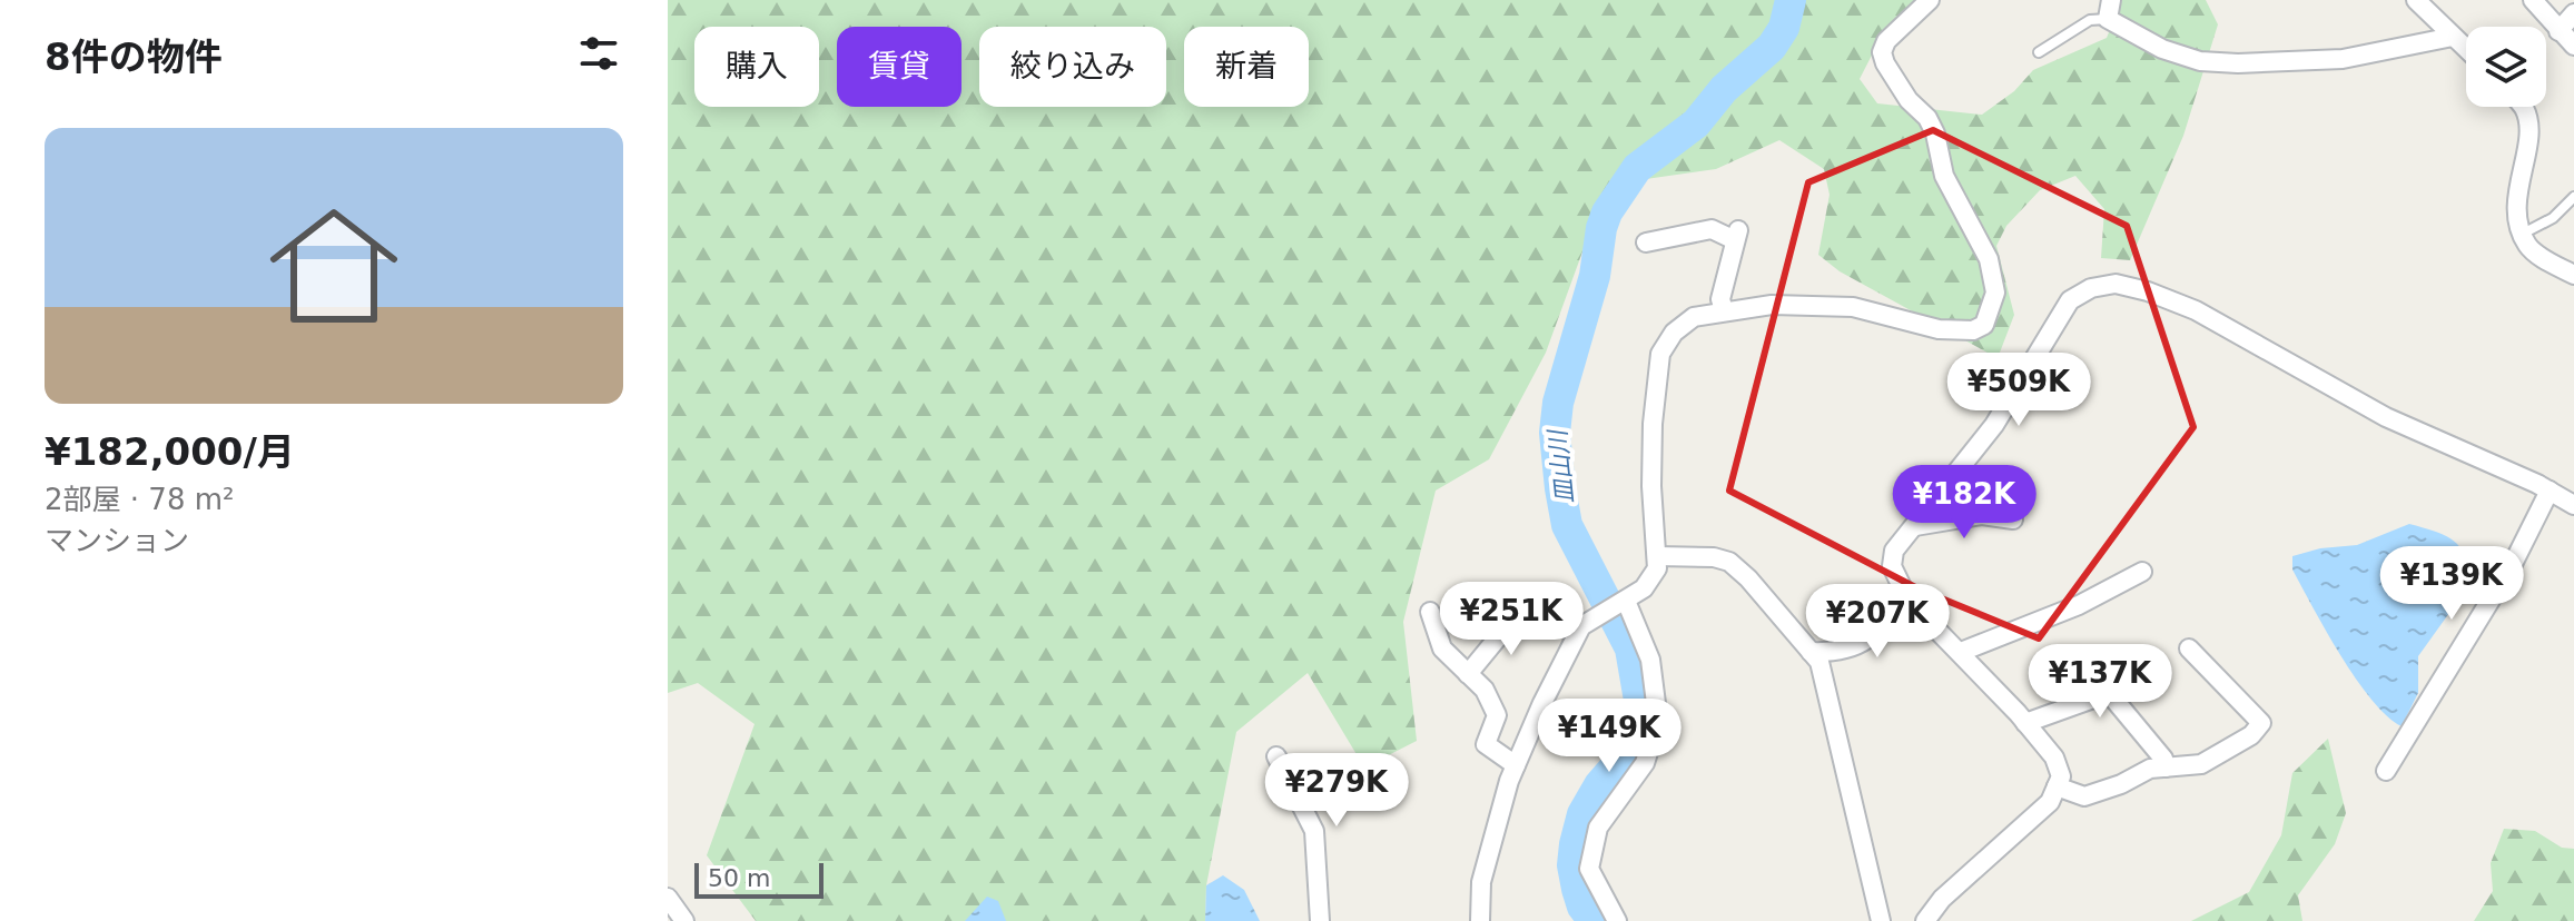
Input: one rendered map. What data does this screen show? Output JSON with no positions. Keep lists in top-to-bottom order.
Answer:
{
  "water": ["皿山川"],
  "scale_bar": "50 m",
  "page": {
    "heading": "8件の物件",
    "chip": [
      "購入",
      "賃貸",
      "絞り込み",
      "新着"
    ],
    "list": [
      {
        "name": "¥182,000/月",
        "note": "2部屋 · 78 m² · マンション"
      }
    ],
    "price": [
      "¥509K",
      "¥182K",
      "¥139K",
      "¥251K",
      "¥207K",
      "¥137K",
      "¥149K",
      "¥279K"
    ],
    "scale": "50 m"
  }
}
